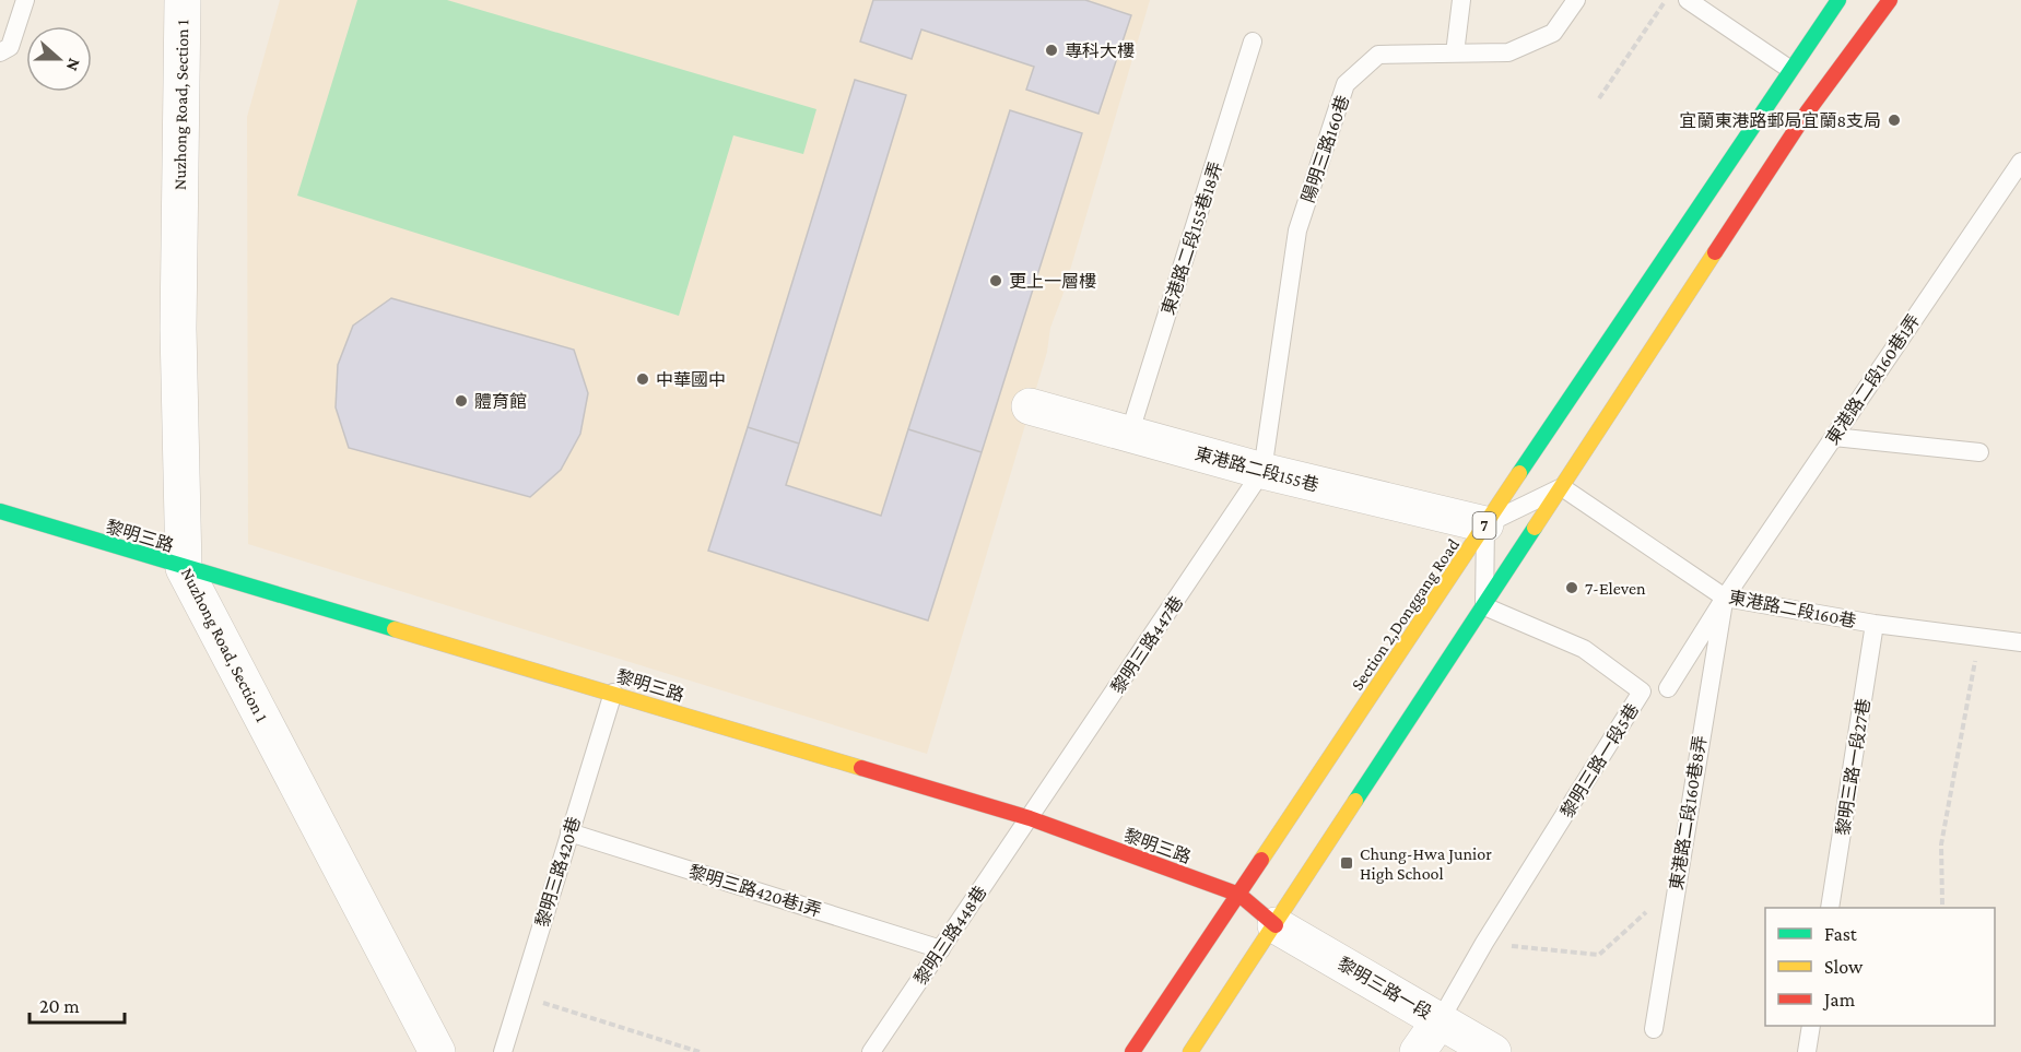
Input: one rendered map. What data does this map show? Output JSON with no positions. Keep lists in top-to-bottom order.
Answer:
{
  "streets": {
    "main road": ["7", "黎明三路", "Section 2,Donggang Road"],
    "street": ["Nuzhong Road, Section 1", "東港路二段155巷", "黎明三路一段"],
    "lane": [
      "陽明三路160巷",
      "東港路二段155巷18弄",
      "東港路二段160巷1弄",
      "東港路二段160巷",
      "黎明三路447巷",
      "黎明三路一段5巷",
      "黎明三路一段27巷",
      "東港路二段160巷8弄",
      "黎明三路420巷",
      "黎明三路420巷1弄",
      "黎明三路448巷"
    ]
  },
  "crossings": [
    ["Nuzhong Road, Section 1", "黎明三路"],
    ["陽明三路160巷", "東港路二段155巷"],
    ["陽明三路160巷", "黎明三路447巷"],
    ["東港路二段155巷18弄", "東港路二段155巷"],
    ["東港路二段160巷1弄", "東港路二段160巷"],
    ["東港路二段160巷1弄", "東港路二段160巷8弄"],
    ["東港路二段155巷", "Section 2,Donggang Road"],
    ["東港路二段155巷", "黎明三路447巷"],
    ["黎明三路", "Section 2,Donggang Road"],
    ["黎明三路", "黎明三路447巷"],
    ["黎明三路", "黎明三路420巷"],
    ["黎明三路", "黎明三路448巷"],
    ["黎明三路", "黎明三路一段"],
    ["東港路二段160巷", "黎明三路一段27巷"],
    ["東港路二段160巷", "東港路二段160巷8弄"],
    ["黎明三路447巷", "黎明三路448巷"],
    ["黎明三路一段5巷", "黎明三路一段"],
    ["黎明三路420巷", "黎明三路420巷1弄"],
    ["黎明三路420巷1弄", "黎明三路448巷"]
  ],
  "places": {
    "other": [
      "專科大樓",
      "宜蘭東港路郵局宜蘭8支局",
      "更上一層樓",
      "中華國中",
      "體育館",
      "7-Eleven"
    ],
    "transit": ["Chung-Hwa Junior High School"]
  },
  "legend": ["Fast", "Slow", "Jam"],
  "scale_bar": "20 m",
  "north": "right"
}
